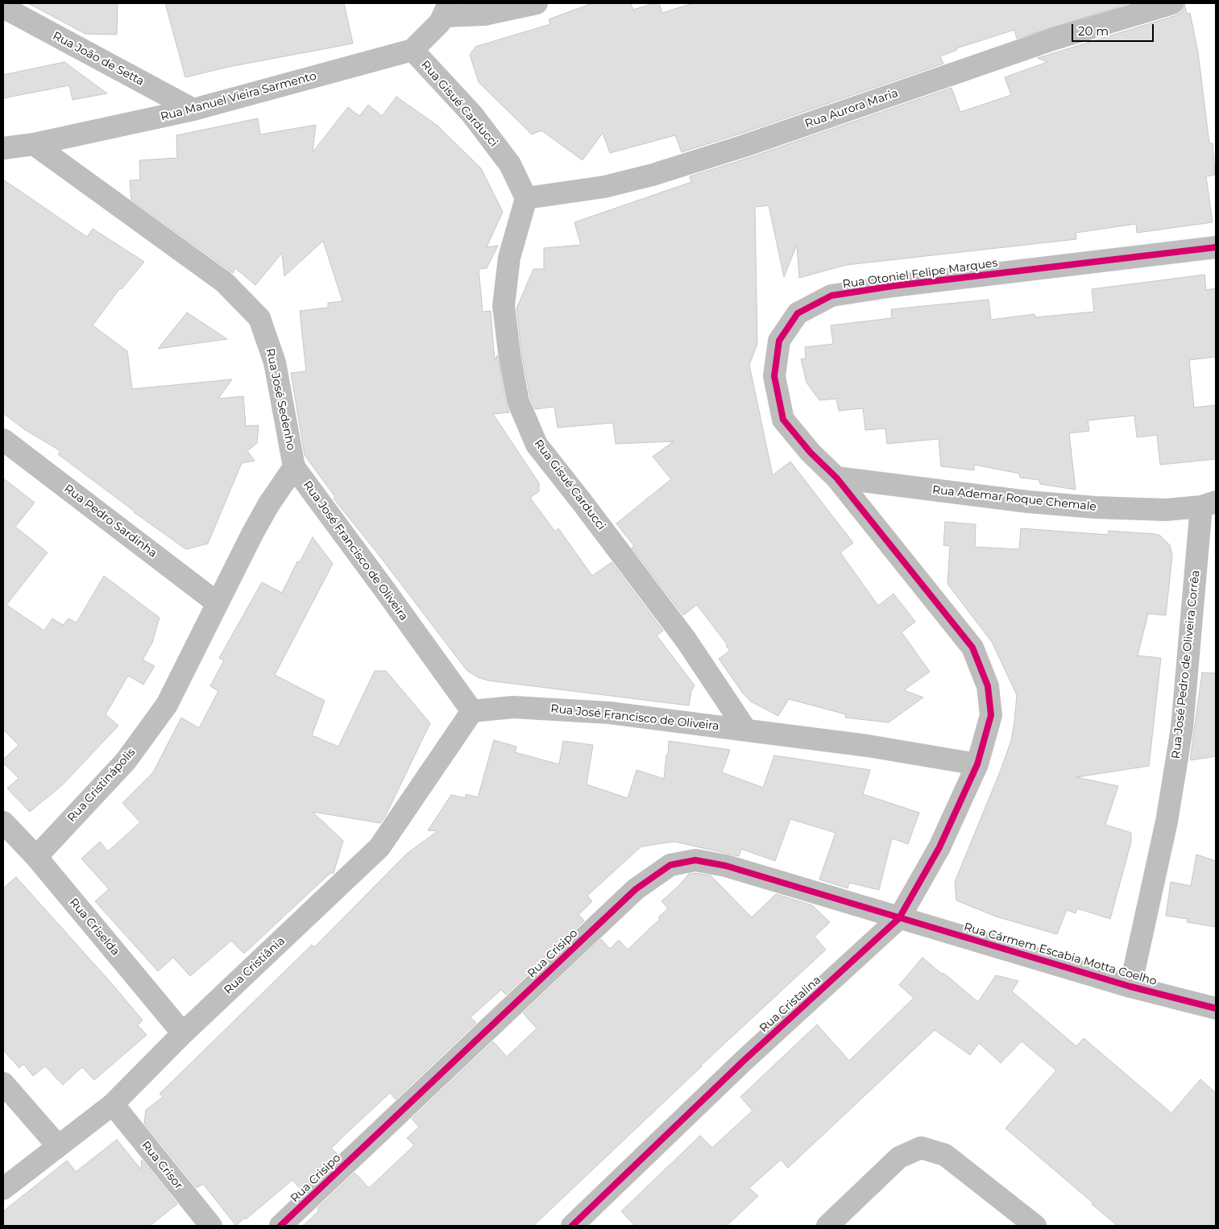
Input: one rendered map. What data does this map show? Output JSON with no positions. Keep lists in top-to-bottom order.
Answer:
{
  "streets": {
    "street": [
      "Rua João de Setta",
      "Rua Manuel Vieira Sarmento",
      "Rua Gisué Carducci",
      "Rua Aurora Maria",
      "Rua Otoniel Felipe Marques",
      "Rua José Sedenho",
      "Rua Ademar Roque Chemale",
      "Rua Pedro Sardinha",
      "Rua José Francisco de Oliveira",
      "Rua José Pedro de Oliveira Corrêa",
      "Rua Cristinápolis",
      "Rua Criselda",
      "Rua Crisipo",
      "Rua Cármem Escabia Motta Coelho",
      "Rua Cristiânia",
      "Rua Cristalina",
      "Rua Crisor"
    ]
  },
  "crossings": [
    ["Rua João de Setta", "Rua Manuel Vieira Sarmento"],
    ["Rua Manuel Vieira Sarmento", "Rua Gisué Carducci"],
    ["Rua Manuel Vieira Sarmento", "Rua José Sedenho"],
    ["Rua Gisué Carducci", "Rua Aurora Maria"],
    ["Rua Gisué Carducci", "Rua José Francisco de Oliveira"],
    ["Rua Otoniel Felipe Marques", "Rua Ademar Roque Chemale"],
    ["Rua Otoniel Felipe Marques", "Rua José Francisco de Oliveira"],
    ["Rua Otoniel Felipe Marques", "Rua Cristalina"],
    ["Rua José Sedenho", "Rua José Francisco de Oliveira"],
    ["Rua Ademar Roque Chemale", "Rua José Pedro de Oliveira Corrêa"],
    ["Rua Pedro Sardinha", "Rua Cristinápolis"],
    ["Rua José Francisco de Oliveira", "Rua Cristiânia"],
    ["Rua José Francisco de Oliveira", "Rua Cristalina"],
    ["Rua José Pedro de Oliveira Corrêa", "Rua Cármem Escabia Motta Coelho"],
    ["Rua Cristinápolis", "Rua Criselda"],
    ["Rua Criselda", "Rua Cristiânia"],
    ["Rua Crisipo", "Rua Cármem Escabia Motta Coelho"],
    ["Rua Crisipo", "Rua Cristalina"],
    ["Rua Cármem Escabia Motta Coelho", "Rua Cristalina"],
    ["Rua Cristiânia", "Rua Crisor"]
  ],
  "scale_bar": "20 m"
}
